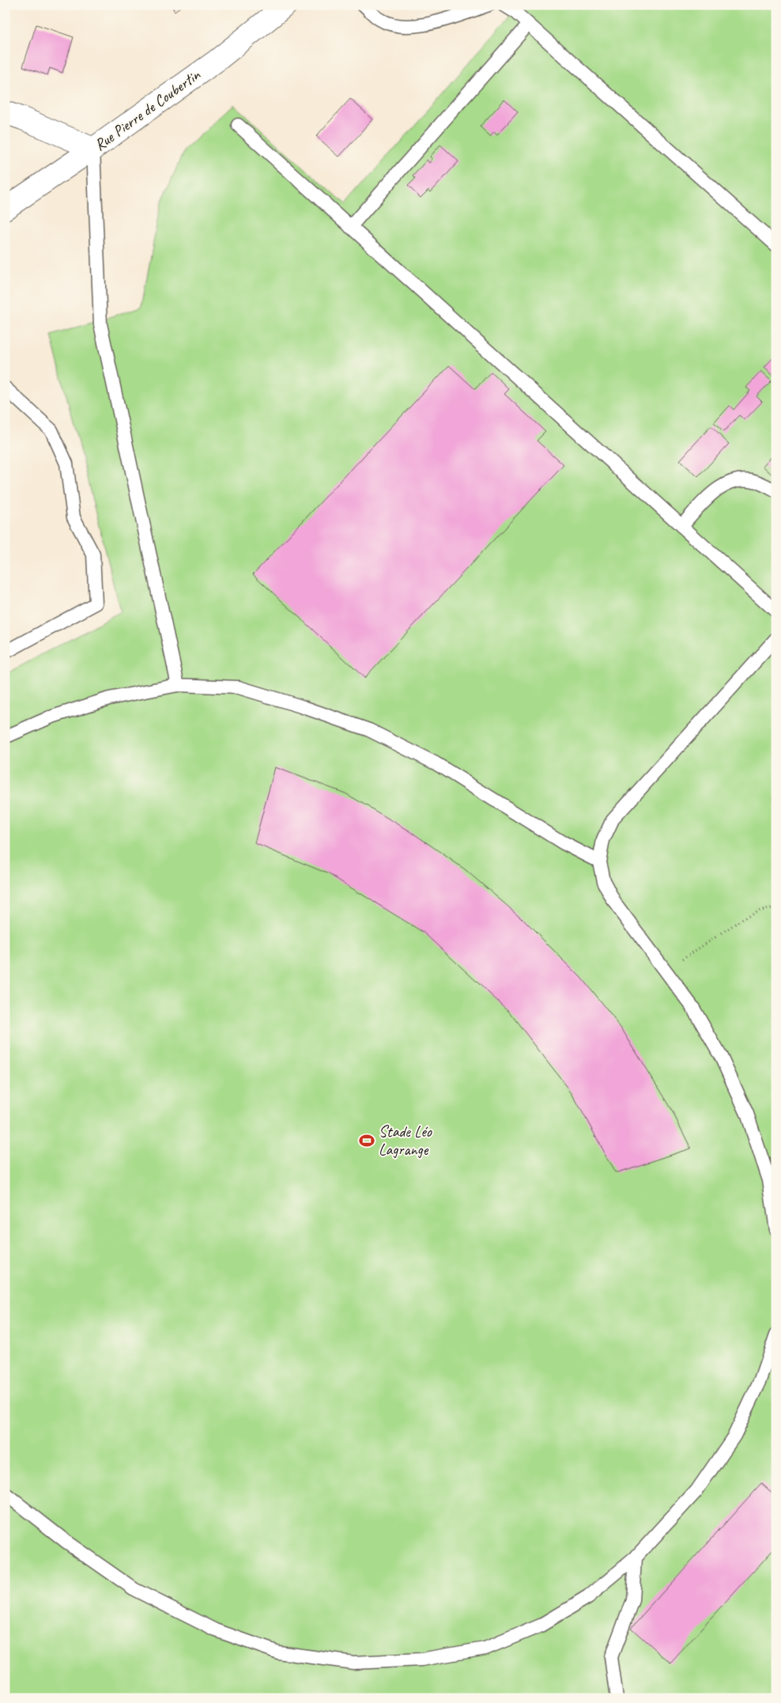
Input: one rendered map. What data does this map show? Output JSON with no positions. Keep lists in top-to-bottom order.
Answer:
{
  "streets": {
    "main road": ["Rue Pierre de Coubertin"]
  },
  "places": {
    "sports": ["Stade Léo Lagrange"]
  }
}
